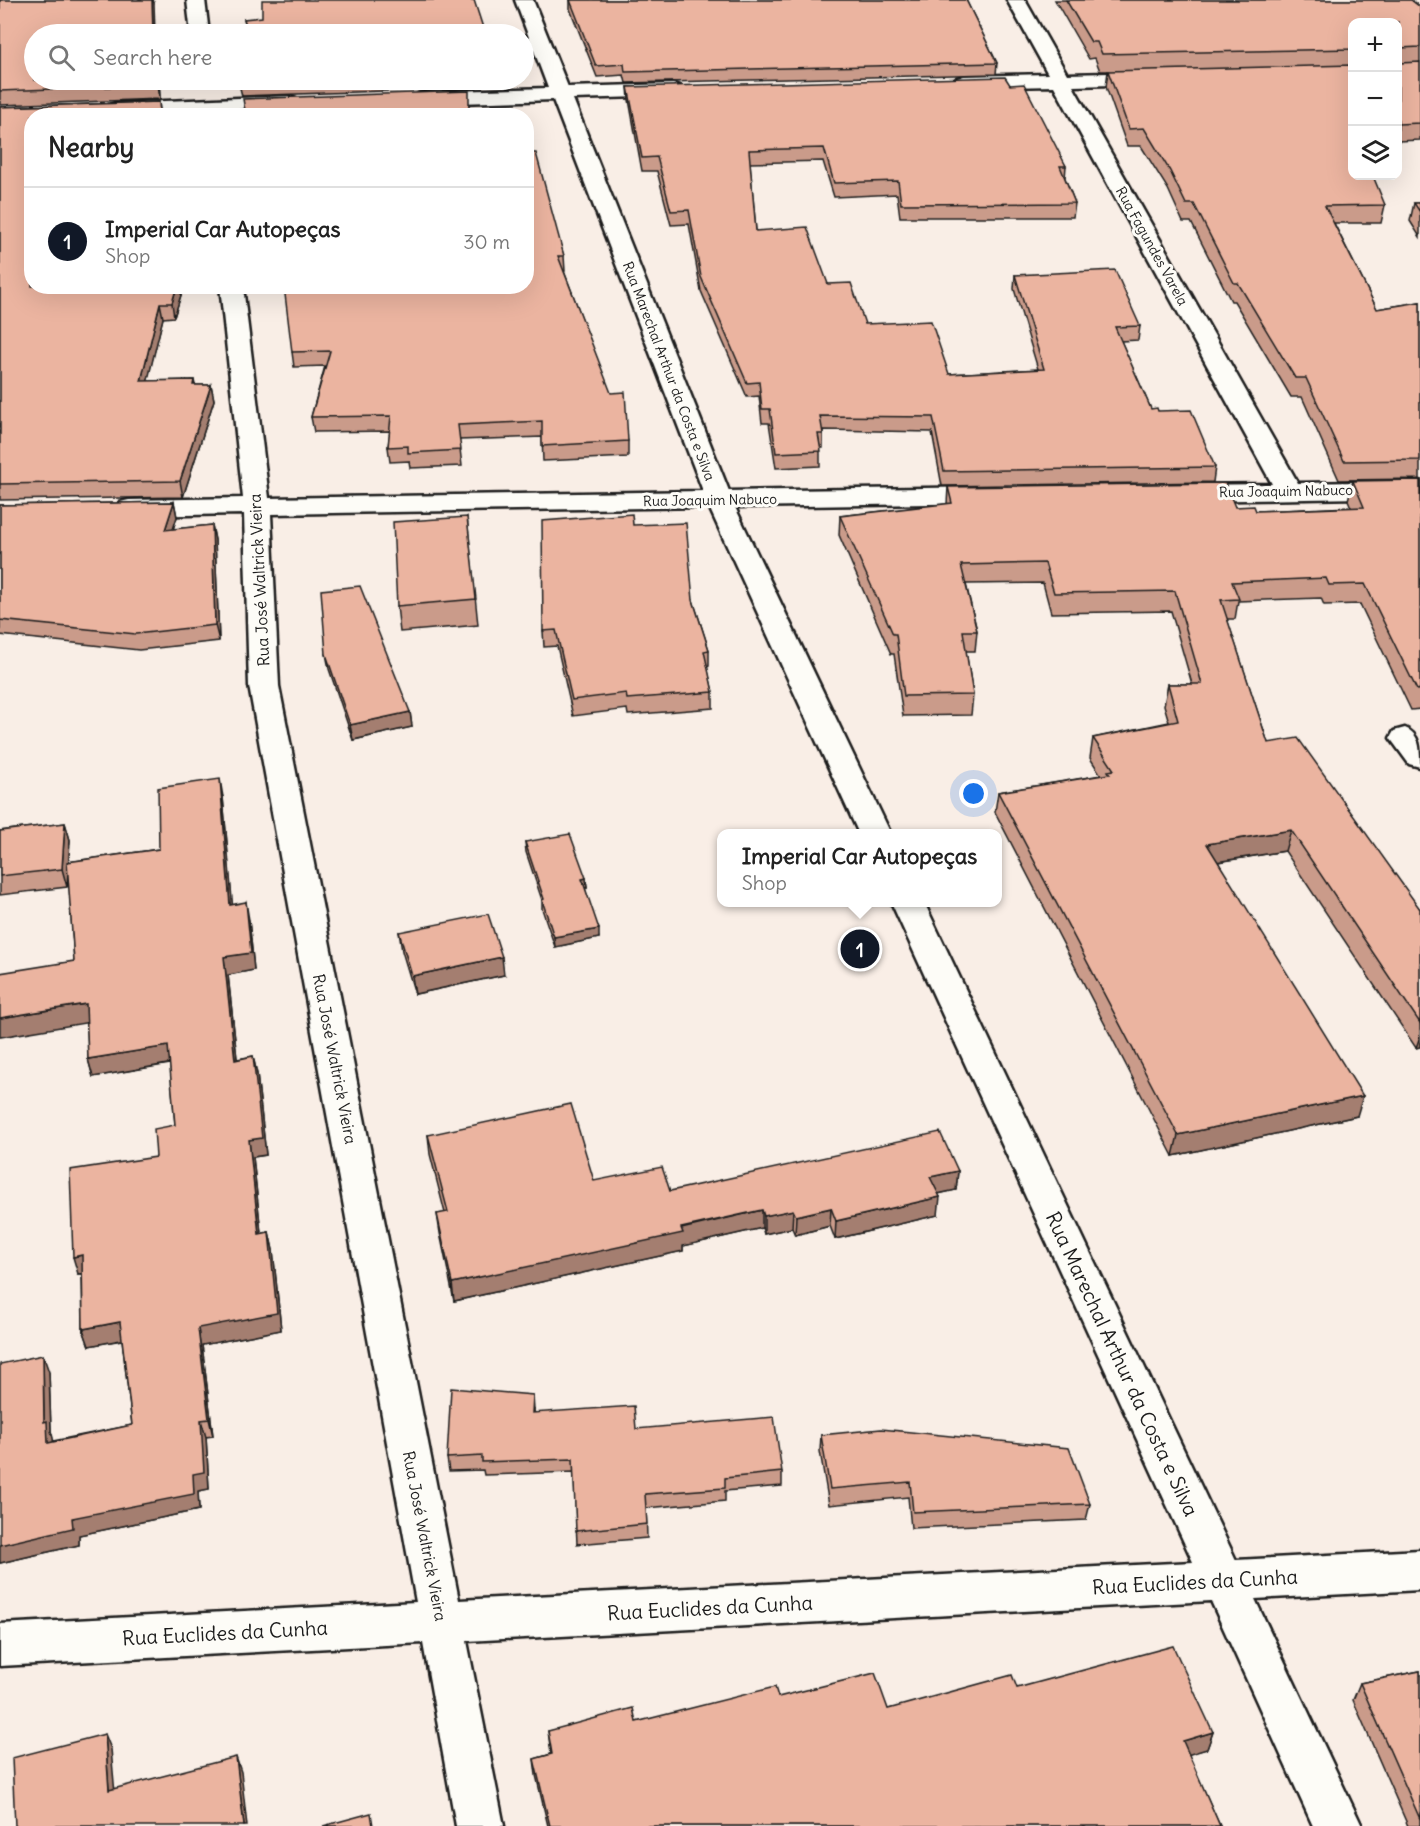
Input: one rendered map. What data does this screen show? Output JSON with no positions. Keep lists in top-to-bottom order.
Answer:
{
  "streets": {
    "street": [
      "Rua Fagundes Varela",
      "Rua Marechal Arthur da Costa e Silva",
      "Rua Joaquim Nabuco",
      "Rua José Waltrick Vieira",
      "Rua Euclides da Cunha"
    ]
  },
  "crossings": [
    ["Rua Fagundes Varela", "Rua Joaquim Nabuco"],
    ["Rua Marechal Arthur da Costa e Silva", "Rua Joaquim Nabuco"],
    ["Rua Marechal Arthur da Costa e Silva", "Rua Euclides da Cunha"],
    ["Rua Joaquim Nabuco", "Rua José Waltrick Vieira"],
    ["Rua José Waltrick Vieira", "Rua Euclides da Cunha"]
  ],
  "page": {
    "map_buttons": ["+", "−"],
    "search": "Search here",
    "heading": "Nearby",
    "list": [
      {
        "mark": "1",
        "name": "Imperial Car Autopeças",
        "note": "Shop",
        "value": "30 m"
      }
    ],
    "popup": ["Imperial Car Autopeças", "Shop"],
    "pins": "1"
  }
}
